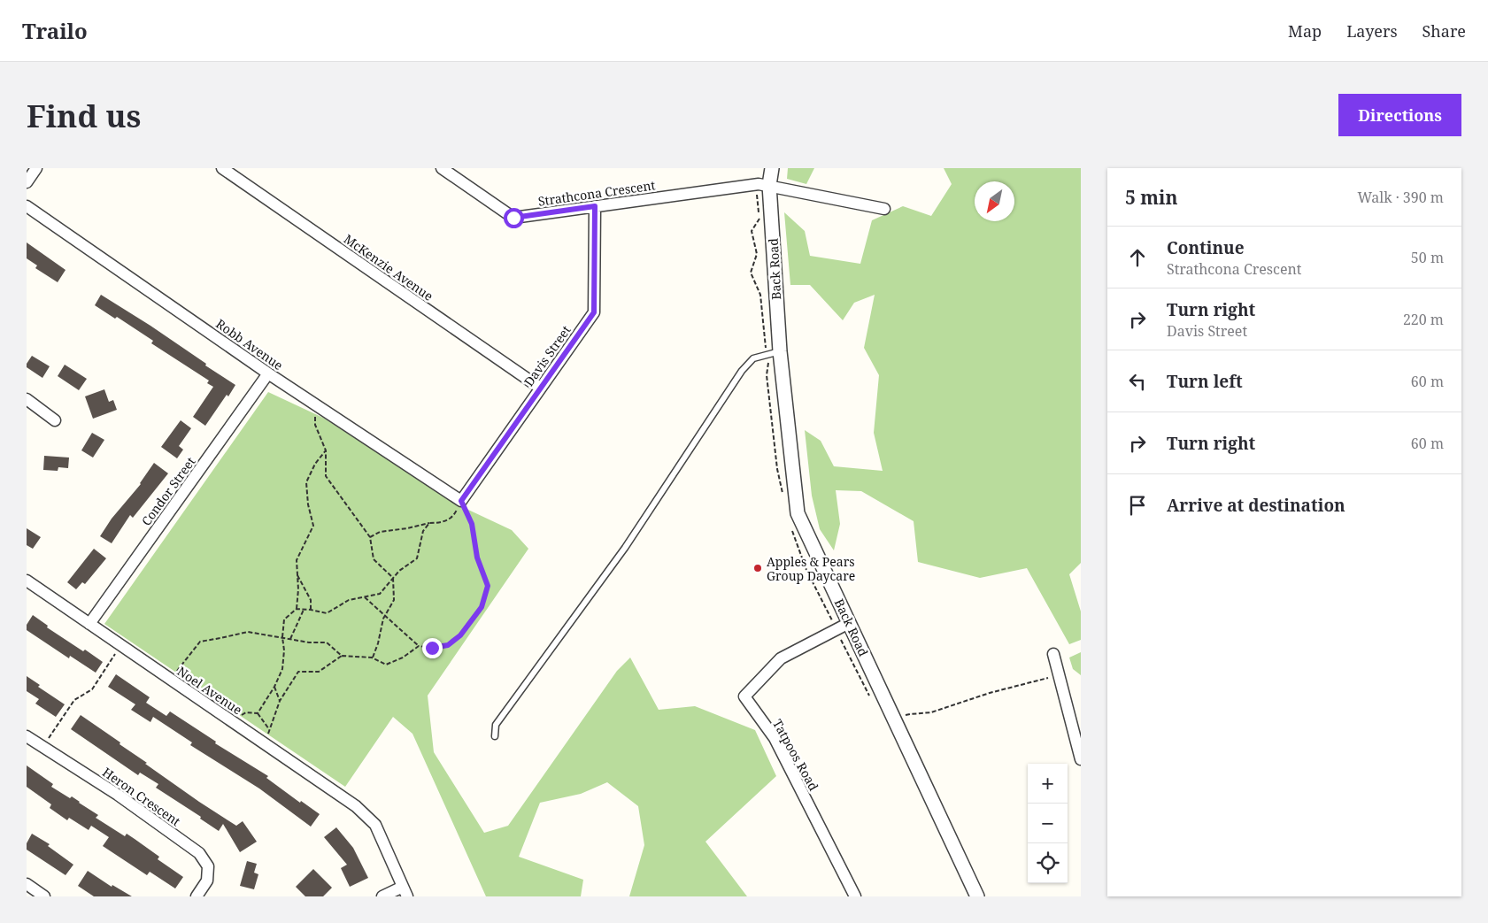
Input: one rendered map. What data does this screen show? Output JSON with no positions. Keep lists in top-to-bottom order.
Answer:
{
  "streets": {
    "street": [
      "Strathcona Crescent",
      "McKenzie Avenue",
      "Back Road",
      "Robb Avenue",
      "Davis Street",
      "Condor Street",
      "Noel Avenue",
      "Tatpoos Road",
      "Heron Crescent"
    ]
  },
  "crossings": [
    ["Strathcona Crescent", "Back Road"],
    ["Strathcona Crescent", "Davis Street"],
    ["McKenzie Avenue", "Davis Street"],
    ["Back Road", "Tatpoos Road"],
    ["Robb Avenue", "Davis Street"],
    ["Robb Avenue", "Condor Street"],
    ["Condor Street", "Noel Avenue"]
  ],
  "places": ["Apples & Pears Group Daycare"],
  "north": "bottom left",
  "page": {
    "header": "Trailo",
    "nav": ["Map", "Layers", "Share"],
    "buttons": "Directions",
    "title": "Find us",
    "heading": ["5 min", "Walk · 390 m"],
    "list": [
      ["Continue", "Strathcona Crescent", "50 m"],
      ["Turn right", "Davis Street", "220 m"],
      ["Turn left", "60 m"],
      ["Turn right", "60 m"],
      "Arrive at destination"
    ],
    "map_buttons": ["+", "−"]
  }
}
